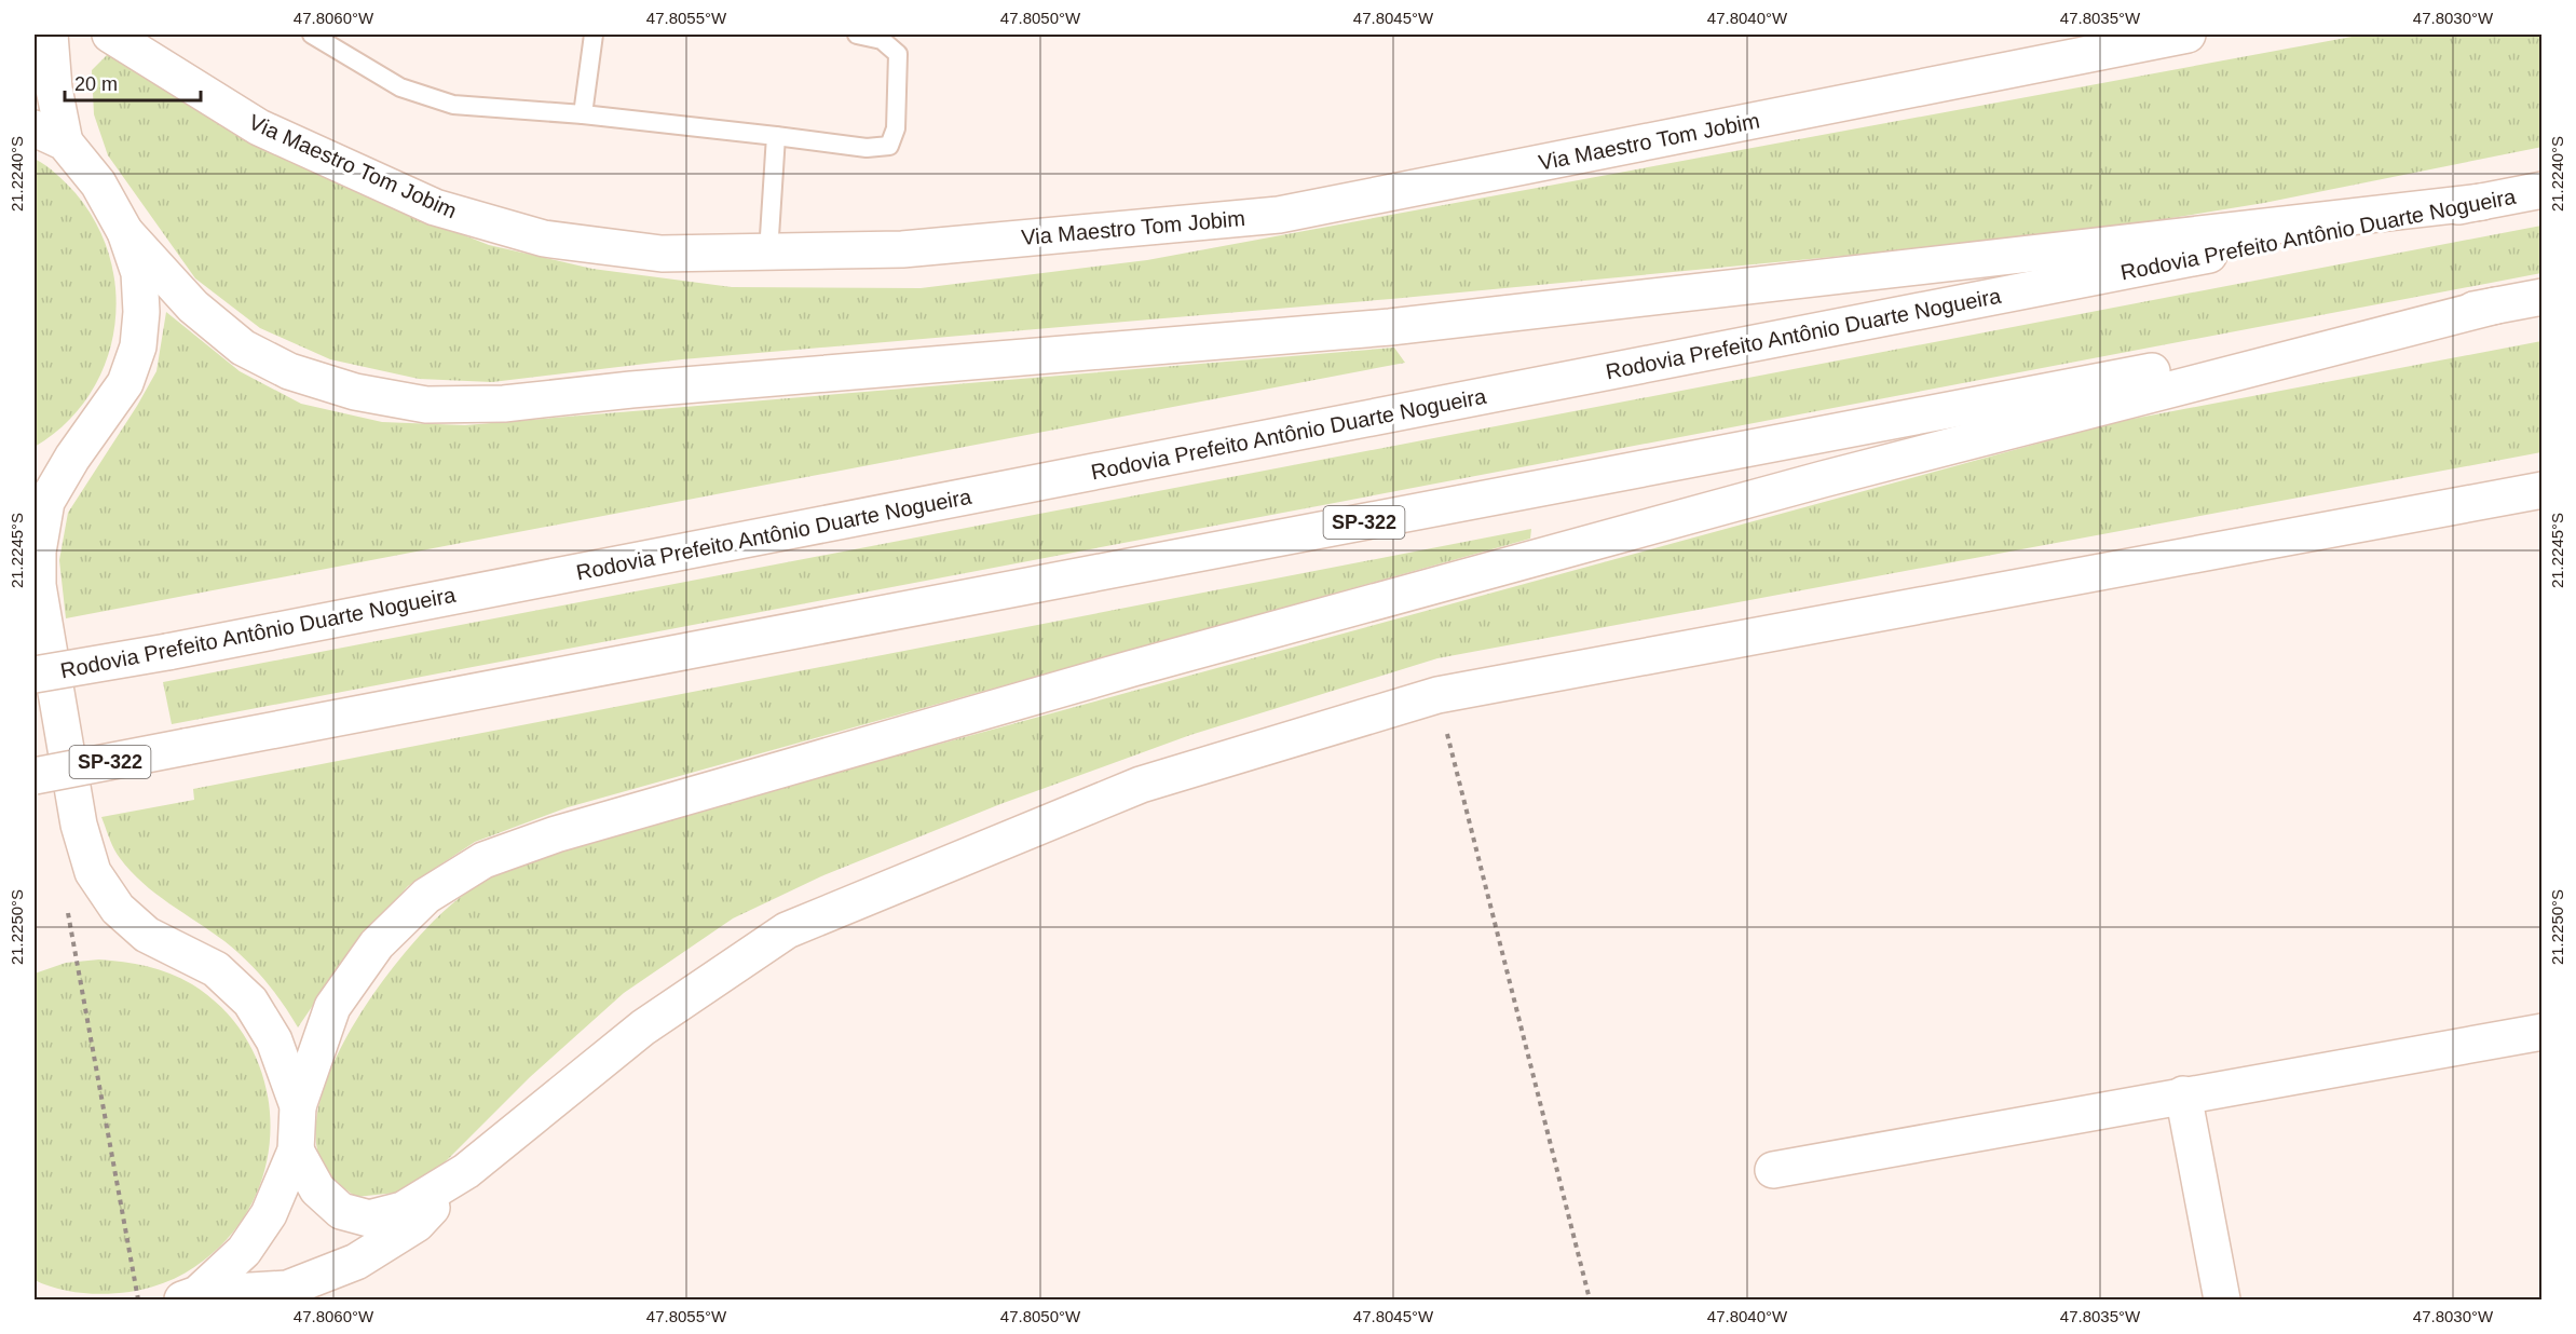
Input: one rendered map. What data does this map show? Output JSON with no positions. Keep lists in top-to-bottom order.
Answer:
{
  "streets": {
    "main road": ["Via Maestro Tom Jobim", "Rodovia Prefeito Antônio Duarte Nogueira", "SP-322"]
  },
  "scale_bar": "20 m",
  "coordinates": [
    "47.8060°W",
    "47.8055°W",
    "47.8050°W",
    "47.8045°W",
    "47.8040°W",
    "47.8035°W",
    "47.8030°W",
    "21.2240°S",
    "21.2245°S",
    "21.2250°S"
  ]
}
